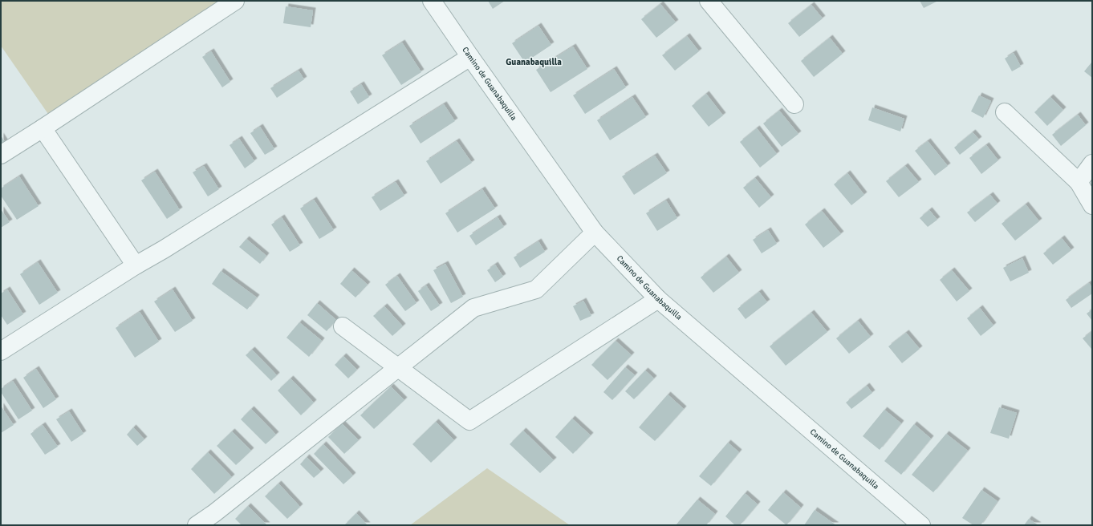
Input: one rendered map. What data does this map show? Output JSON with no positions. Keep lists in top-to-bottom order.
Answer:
{
  "streets": {
    "street": ["Camino de Guanabaquilla"]
  },
  "districts": ["Guanabaquilla"]
}
